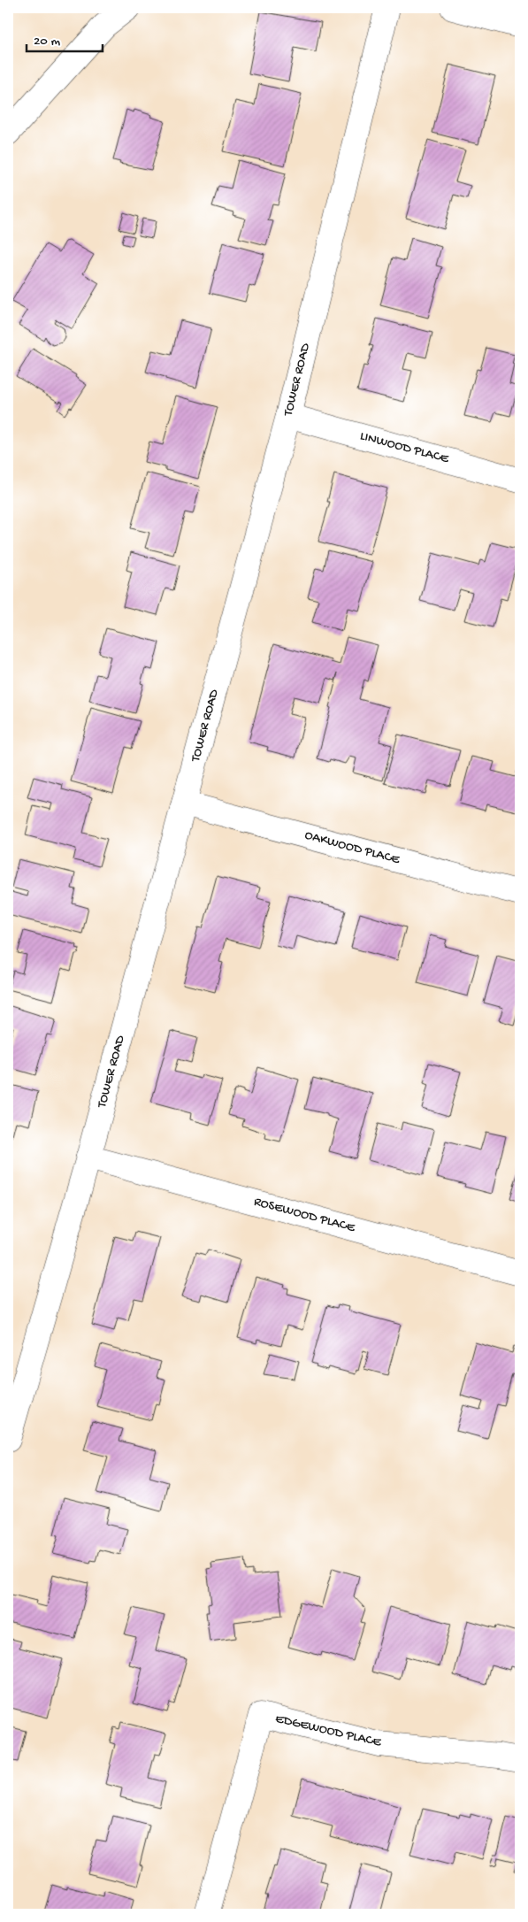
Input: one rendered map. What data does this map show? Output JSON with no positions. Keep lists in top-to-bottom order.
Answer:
{
  "streets": {
    "street": [
      "TOWER ROAD",
      "LINWOOD PLACE",
      "OAKWOOD PLACE",
      "ROSEWOOD PLACE",
      "EDGEWOOD PLACE"
    ]
  },
  "crossings": [
    ["TOWER ROAD", "LINWOOD PLACE"],
    ["TOWER ROAD", "OAKWOOD PLACE"],
    ["TOWER ROAD", "ROSEWOOD PLACE"]
  ],
  "scale_bar": "20 m"
}
